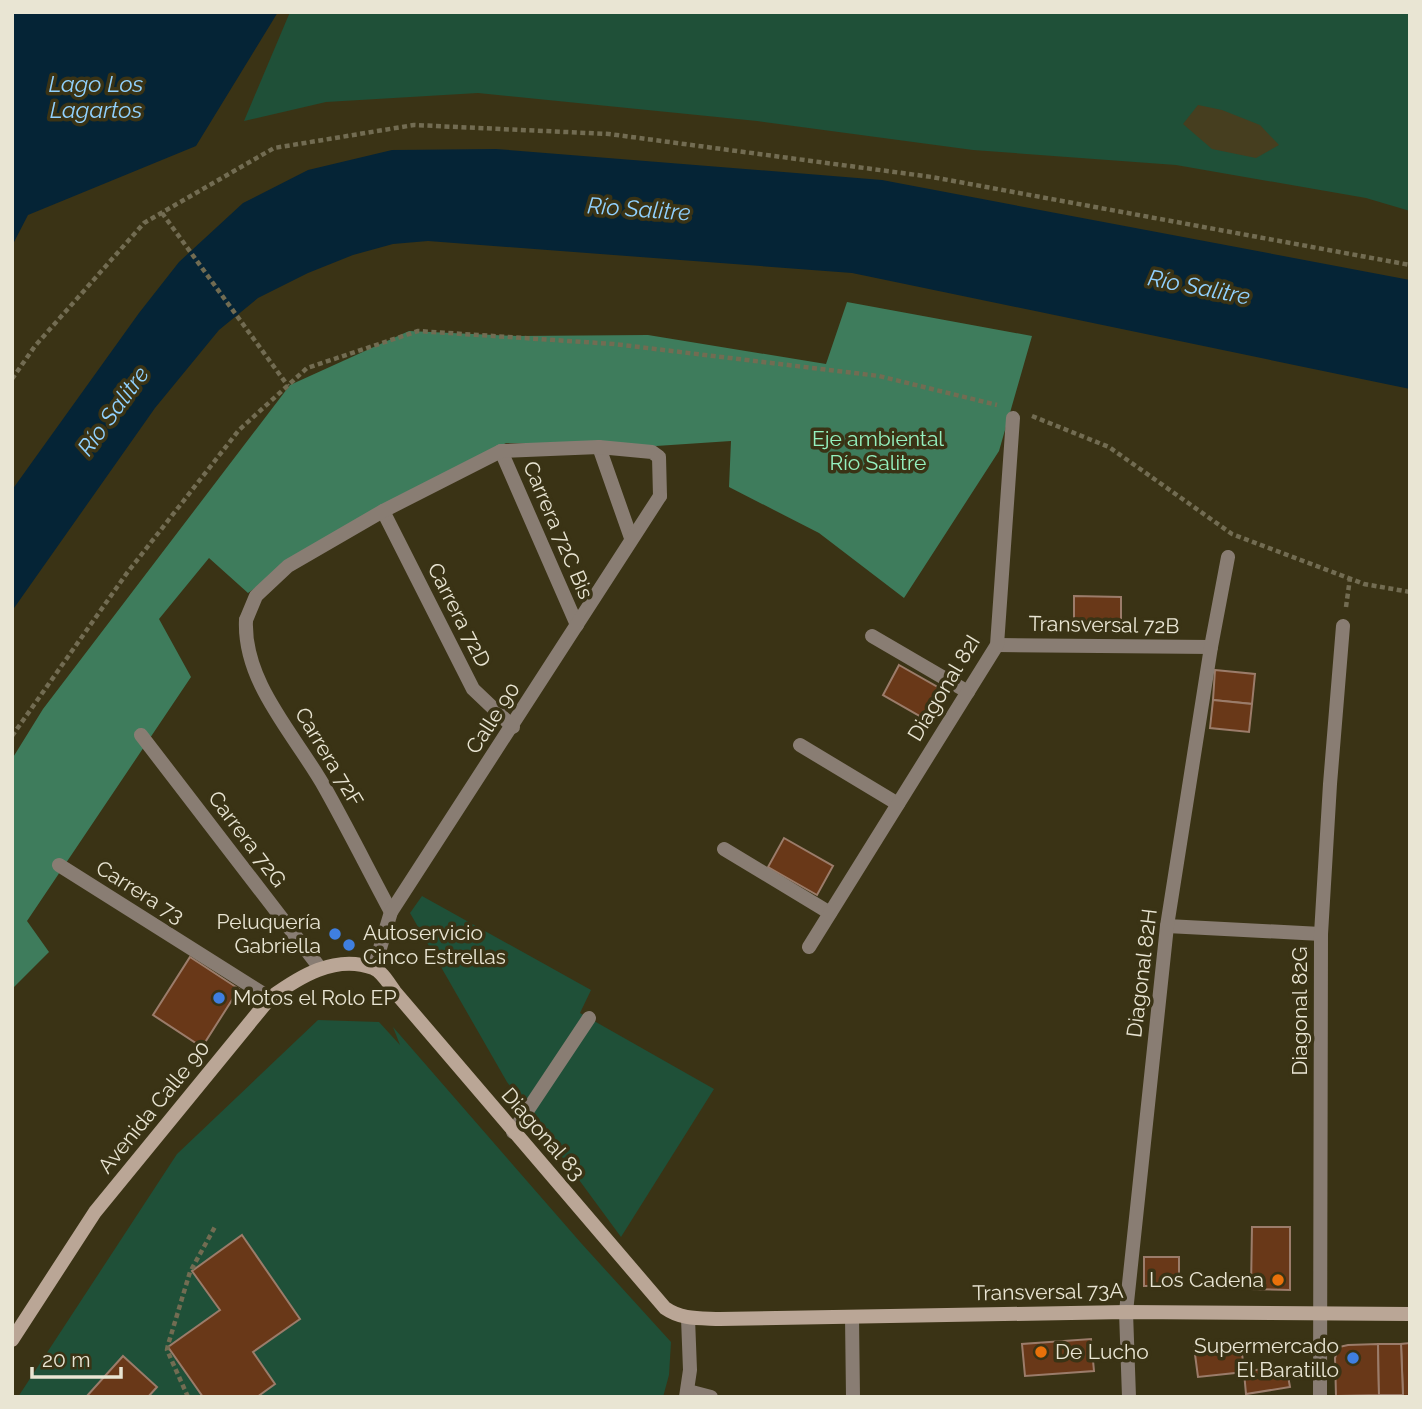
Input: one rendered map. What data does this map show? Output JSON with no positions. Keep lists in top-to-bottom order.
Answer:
{
  "streets": {
    "street": [
      "Carrera 72C Bis",
      "Carrera 72D",
      "Transversal 72B",
      "Diagonal 82I",
      "Calle 90",
      "Carrera 72F",
      "Carrera 72G",
      "Carrera 73",
      "Diagonal 82H",
      "Diagonal 82G",
      "Avenida Calle 90",
      "Diagonal 83",
      "Transversal 73A"
    ]
  },
  "crossings": [
    ["Carrera 72C Bis", "Calle 90"],
    ["Carrera 72D", "Calle 90"],
    ["Carrera 72D", "Carrera 72F"],
    ["Transversal 72B", "Diagonal 82I"],
    ["Transversal 72B", "Diagonal 82H"],
    ["Calle 90", "Carrera 72F"],
    ["Calle 90", "Avenida Calle 90"],
    ["Calle 90", "Diagonal 83"],
    ["Carrera 72G", "Avenida Calle 90"],
    ["Carrera 73", "Avenida Calle 90"],
    ["Diagonal 82H", "Transversal 73A"],
    ["Diagonal 82G", "Transversal 73A"],
    ["Avenida Calle 90", "Diagonal 83"],
    ["Diagonal 83", "Transversal 73A"]
  ],
  "water": ["Lago Los Lagartos", "Río Salitre"],
  "parks": ["Eje ambiental Río Salitre"],
  "places": [
    "Peluquería Gabriella",
    "Autoservicio Cinco Estrellas",
    "Motos el Rolo EP",
    "Los Cadena",
    "De Lucho",
    "Supermercado El Baratillo"
  ],
  "scale_bar": "20 m"
}
